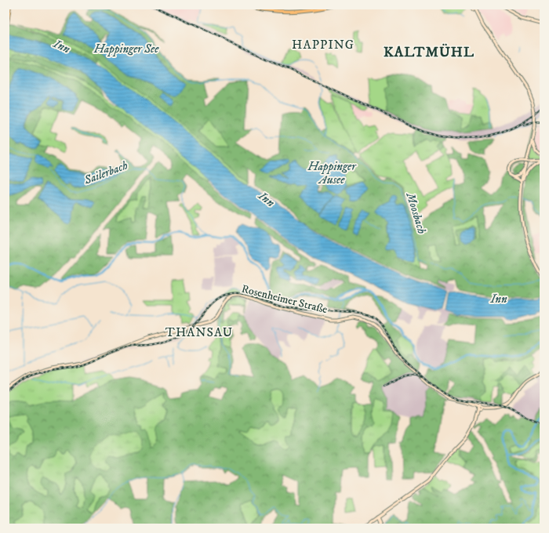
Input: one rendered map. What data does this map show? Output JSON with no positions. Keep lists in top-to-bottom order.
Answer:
{
  "streets": {
    "main road": ["Rosenheimer Straße"]
  },
  "districts": ["HAPPING", "KALTMÜHL", "THANSAU"],
  "water": [
    "Inn",
    "Happinger See",
    "Happinger Ausee",
    "Sailerbach",
    "Moosbach"
  ]
}
